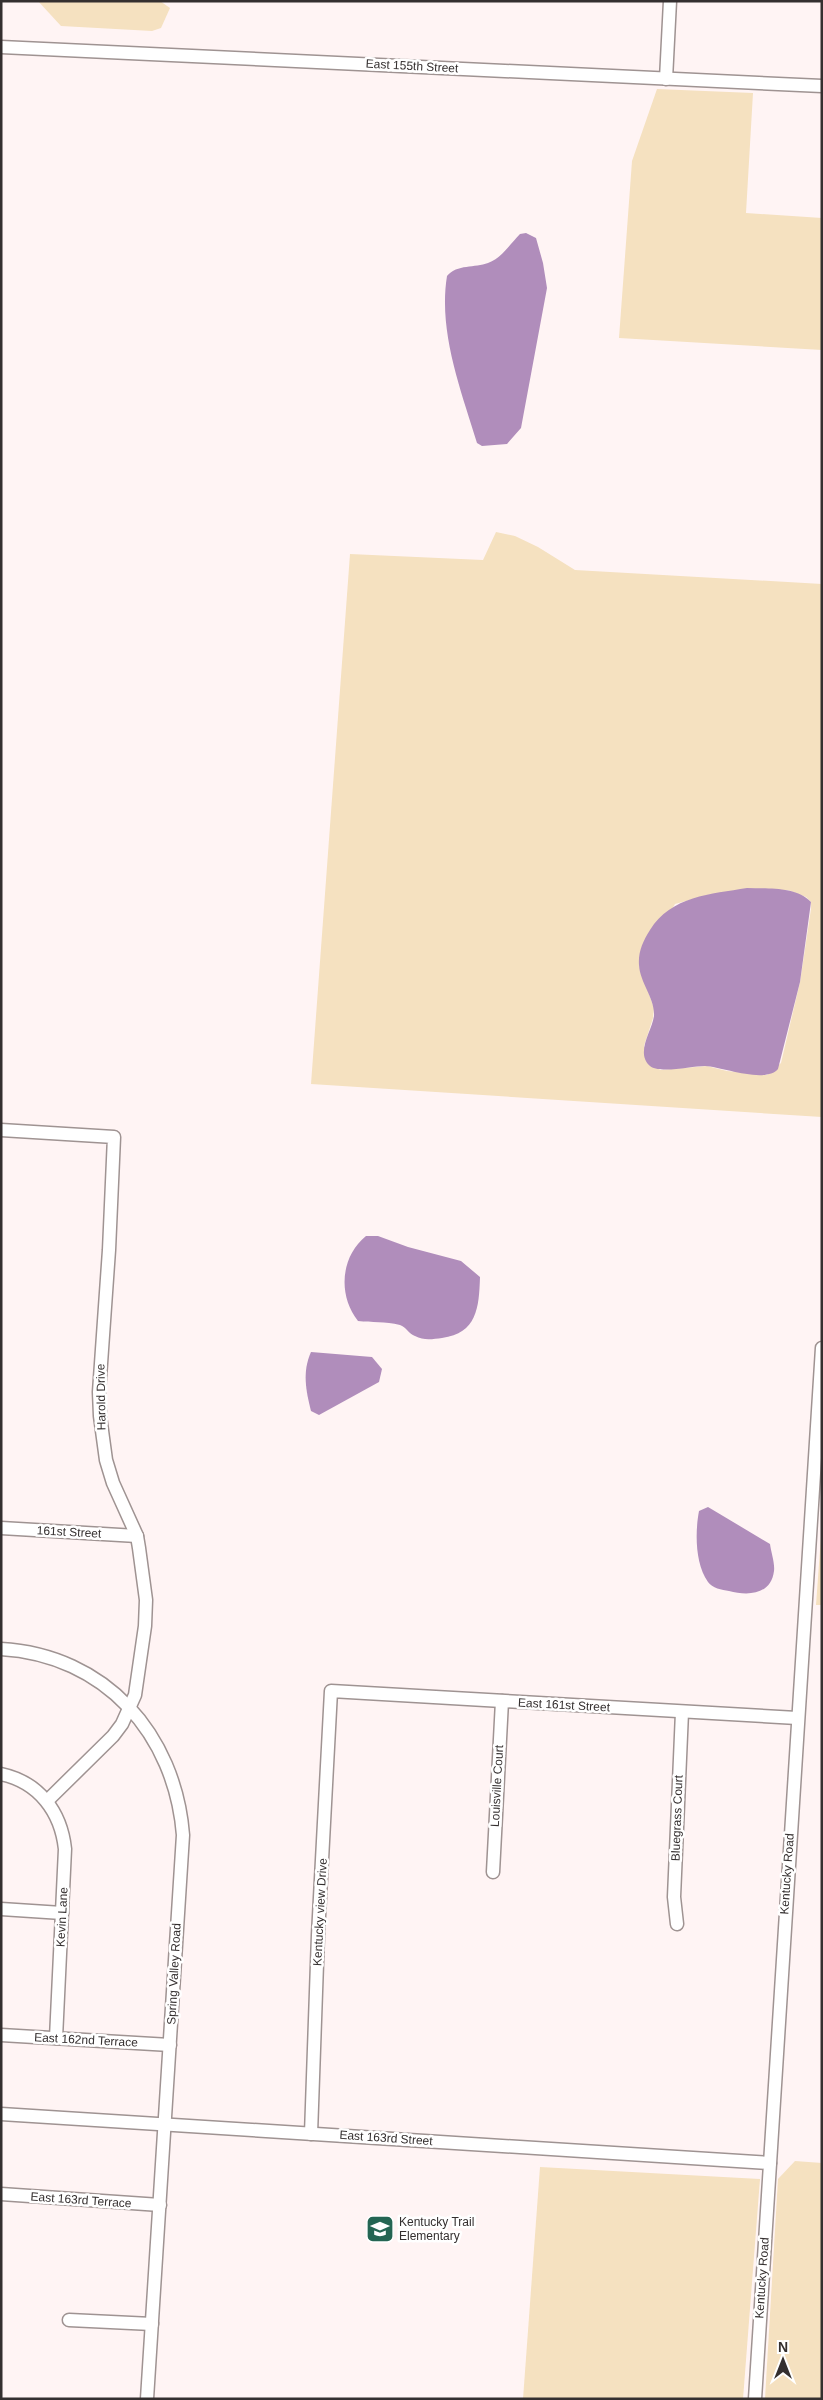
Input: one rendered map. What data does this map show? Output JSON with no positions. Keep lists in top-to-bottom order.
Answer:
{
  "streets": {
    "street": [
      "East 155th Street",
      "Harold Drive",
      "161st Street",
      "East 161st Street",
      "Louisville Court",
      "Bluegrass Court",
      "Kentucky Road",
      "Kentucky view Drive",
      "Kevin Lane",
      "Spring Valley Road",
      "East 162nd Terrace",
      "East 163rd Street",
      "East 163rd Terrace"
    ]
  },
  "crossings": [
    ["Harold Drive", "161st Street"],
    ["Harold Drive", "Spring Valley Road"],
    ["East 161st Street", "Louisville Court"],
    ["East 161st Street", "Bluegrass Court"],
    ["East 161st Street", "Kentucky Road"],
    ["East 161st Street", "Kentucky view Drive"],
    ["Kentucky Road", "East 163rd Street"],
    ["Kentucky view Drive", "East 163rd Street"],
    ["Kevin Lane", "East 162nd Terrace"],
    ["Spring Valley Road", "East 162nd Terrace"],
    ["Spring Valley Road", "East 163rd Street"],
    ["Spring Valley Road", "East 163rd Terrace"]
  ],
  "places": {
    "school or university": ["Kentucky Trail Elementary"]
  },
  "north": "top"
}
